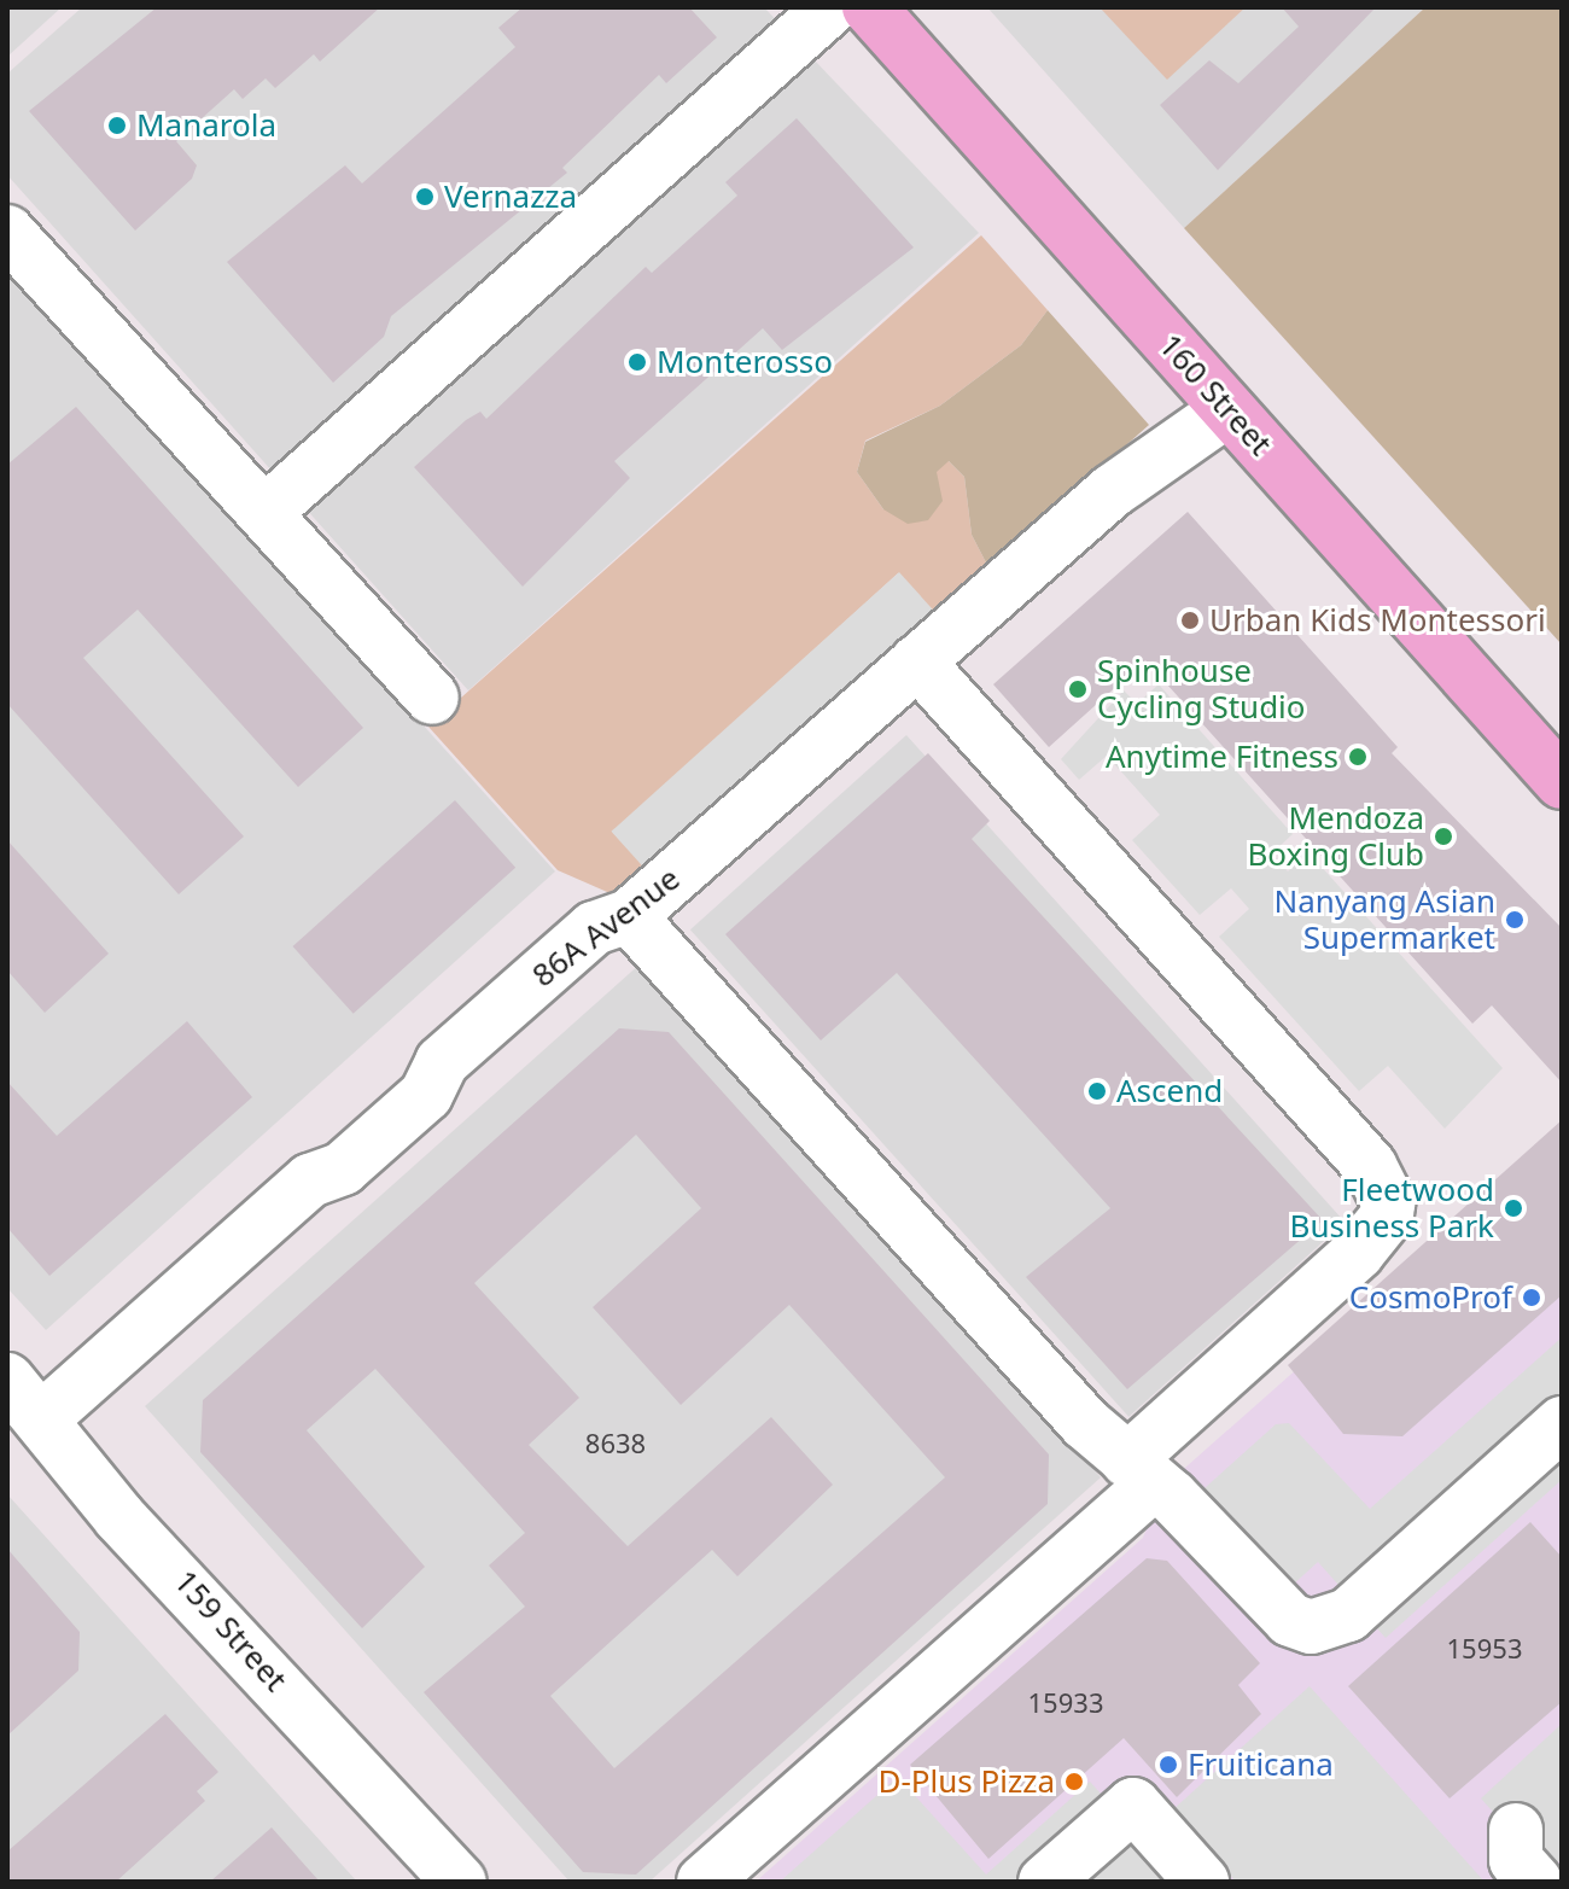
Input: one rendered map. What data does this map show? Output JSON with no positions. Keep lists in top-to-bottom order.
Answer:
{
  "streets": {
    "main road": ["160 Street"],
    "street": ["86A Avenue", "159 Street"]
  },
  "crossings": [
    ["160 Street", "86A Avenue"],
    ["86A Avenue", "159 Street"]
  ],
  "places": [
    "Manarola",
    "Vernazza",
    "Monterosso",
    "Urban Kids Montessori",
    "Spinhouse Cycling Studio",
    "Anytime Fitness",
    "Mendoza Boxing Club",
    "Nanyang Asian Supermarket",
    "Ascend",
    "Fleetwood Business Park",
    "CosmoProf",
    "Fruiticana",
    "D-Plus Pizza"
  ],
  "house_numbers": ["8638", "15953", "15933"]
}
